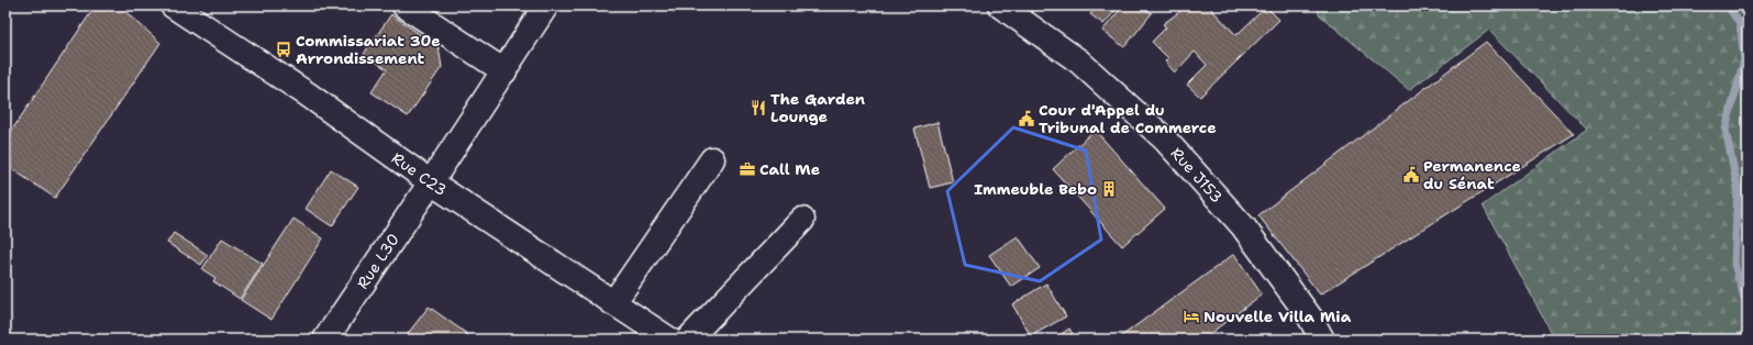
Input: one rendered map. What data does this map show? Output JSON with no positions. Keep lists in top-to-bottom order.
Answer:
{
  "streets": {
    "street": ["Rue C23", "Rue J153", "Rue L30"]
  },
  "crossings": [
    ["Rue C23", "Rue L30"]
  ],
  "places": {
    "bus stop": ["Commissariat 30e Arrondissement"],
    "restaurant": ["The Garden Lounge"],
    "public building": ["Cour d'Appel du Tribunal de Commerce", "Permanence du Sénat"],
    "office": ["Call Me"],
    "building": ["Immeuble Bebo"],
    "hotel": ["Nouvelle Villa Mia"]
  }
}
